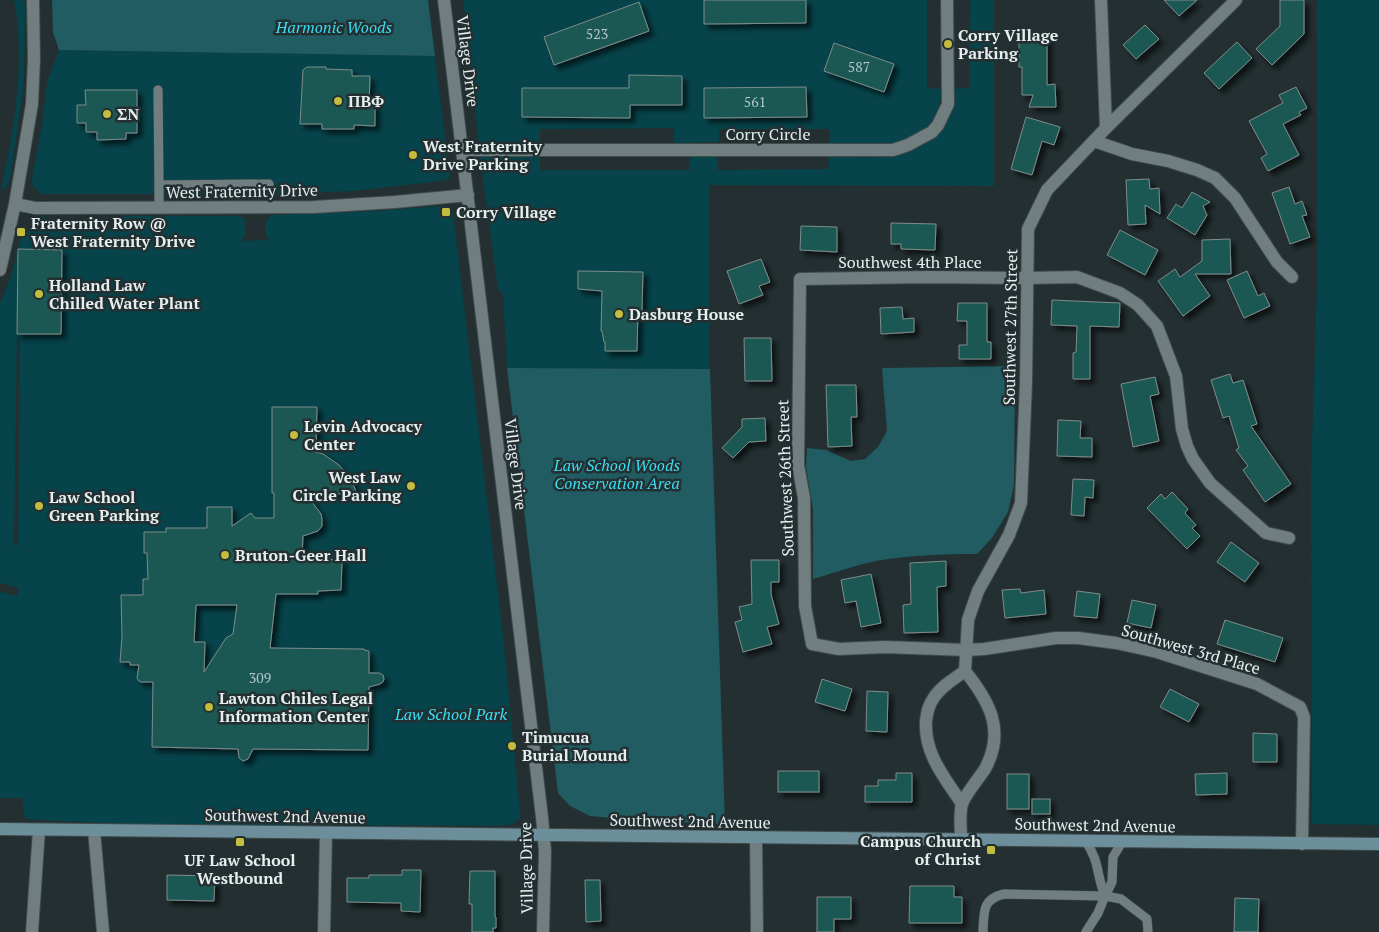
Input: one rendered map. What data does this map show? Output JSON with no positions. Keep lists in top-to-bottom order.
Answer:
{
  "streets": {
    "main road": ["Southwest 2nd Avenue"],
    "street": [
      "Village Drive",
      "Corry Circle",
      "West Fraternity Drive",
      "Southwest 4th Place",
      "Southwest 27th Street",
      "Southwest 26th Street",
      "Southwest 3rd Place"
    ]
  },
  "crossings": [
    ["Village Drive", "Corry Circle"],
    ["Village Drive", "West Fraternity Drive"],
    ["Village Drive", "Southwest 2nd Avenue"],
    ["Southwest 4th Place", "Southwest 27th Street"],
    ["Southwest 4th Place", "Southwest 26th Street"],
    ["Southwest 27th Street", "Southwest 3rd Place"],
    ["Southwest 26th Street", "Southwest 3rd Place"],
    ["Southwest 3rd Place", "Southwest 2nd Avenue"]
  ],
  "parks": ["Harmonic Woods", "Law School Woods Conservation Area", "Law School Park"],
  "places": {
    "other": [
      "Corry Village Parking",
      "ΠΒΦ",
      "ΣΝ",
      "West Fraternity Drive Parking",
      "Holland Law Chilled Water Plant",
      "Dasburg House",
      "Levin Advocacy Center",
      "West Law Circle Parking",
      "Law School Green Parking",
      "Bruton-Geer Hall",
      "Lawton Chiles Legal Information Center",
      "Timucua Burial Mound"
    ],
    "transit": [
      "Corry Village",
      "Fraternity Row @ West Fraternity Drive",
      "UF Law School Westbound",
      "Campus Church of Christ"
    ]
  },
  "house_numbers": [
    "523",
    "587",
    "561",
    "309"
  ]
}
